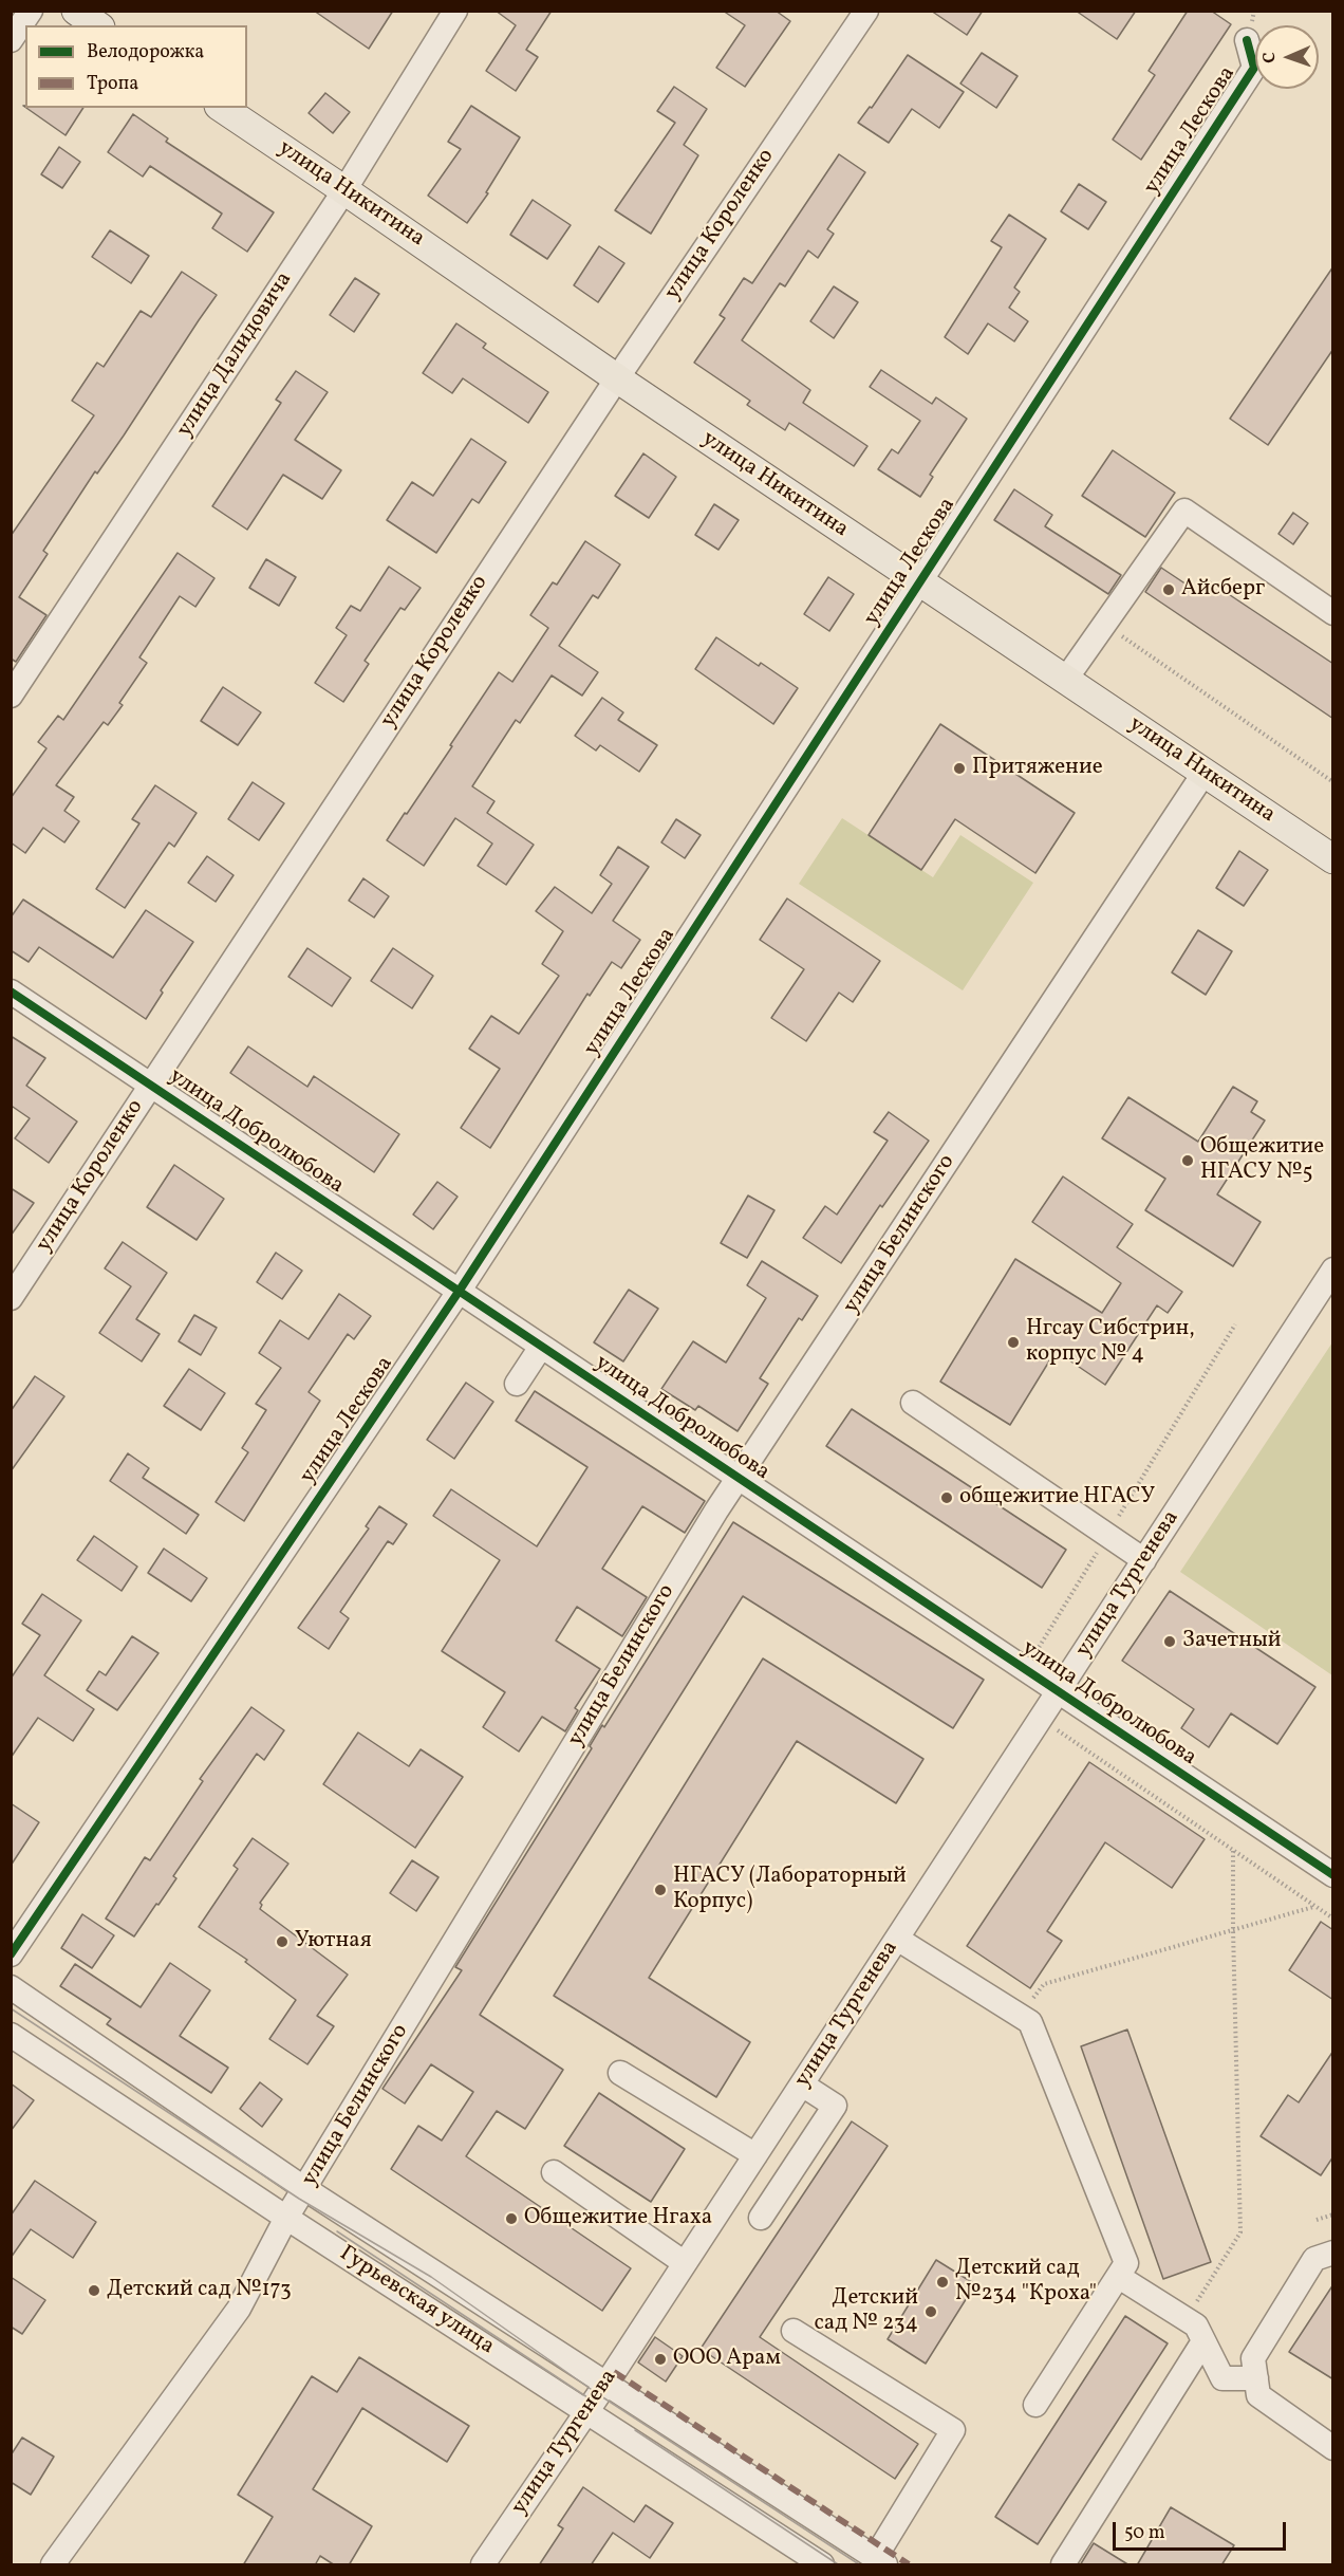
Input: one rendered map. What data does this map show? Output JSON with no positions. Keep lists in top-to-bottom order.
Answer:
{
  "streets": {
    "main road": ["улица Никитина"],
    "street": [
      "улица Лескова",
      "улица Короленко",
      "улица Далидовича",
      "улица Добролюбова",
      "улица Белинского",
      "улица Тургенева",
      "Гурьевская улица"
    ]
  },
  "crossings": [
    ["улица Лескова", "улица Никитина"],
    ["улица Лескова", "улица Добролюбова"],
    ["улица Никитина", "улица Короленко"],
    ["улица Никитина", "улица Далидовича"],
    ["улица Никитина", "улица Белинского"],
    ["улица Короленко", "улица Добролюбова"],
    ["улица Добролюбова", "улица Белинского"],
    ["улица Добролюбова", "улица Тургенева"],
    ["улица Белинского", "Гурьевская улица"],
    ["улица Тургенева", "Гурьевская улица"]
  ],
  "places": [
    "Айсберг",
    "Притяжение",
    "Общежитие НГАСУ №5",
    "Нгсау Сибстрин, корпус № 4",
    "общежитие НГАСУ",
    "Зачетный",
    "НГАСУ (Лабораторный Корпус)",
    "Уютная",
    "Общежитие Нгаха",
    "Детский сад №234 \"Кроха\"",
    "Детский сад №173",
    "Детский сад № 234",
    "ООО Арам"
  ],
  "legend": ["Велодорожка", "Тропа"],
  "scale_bar": "50 m",
  "north": "left"
}
